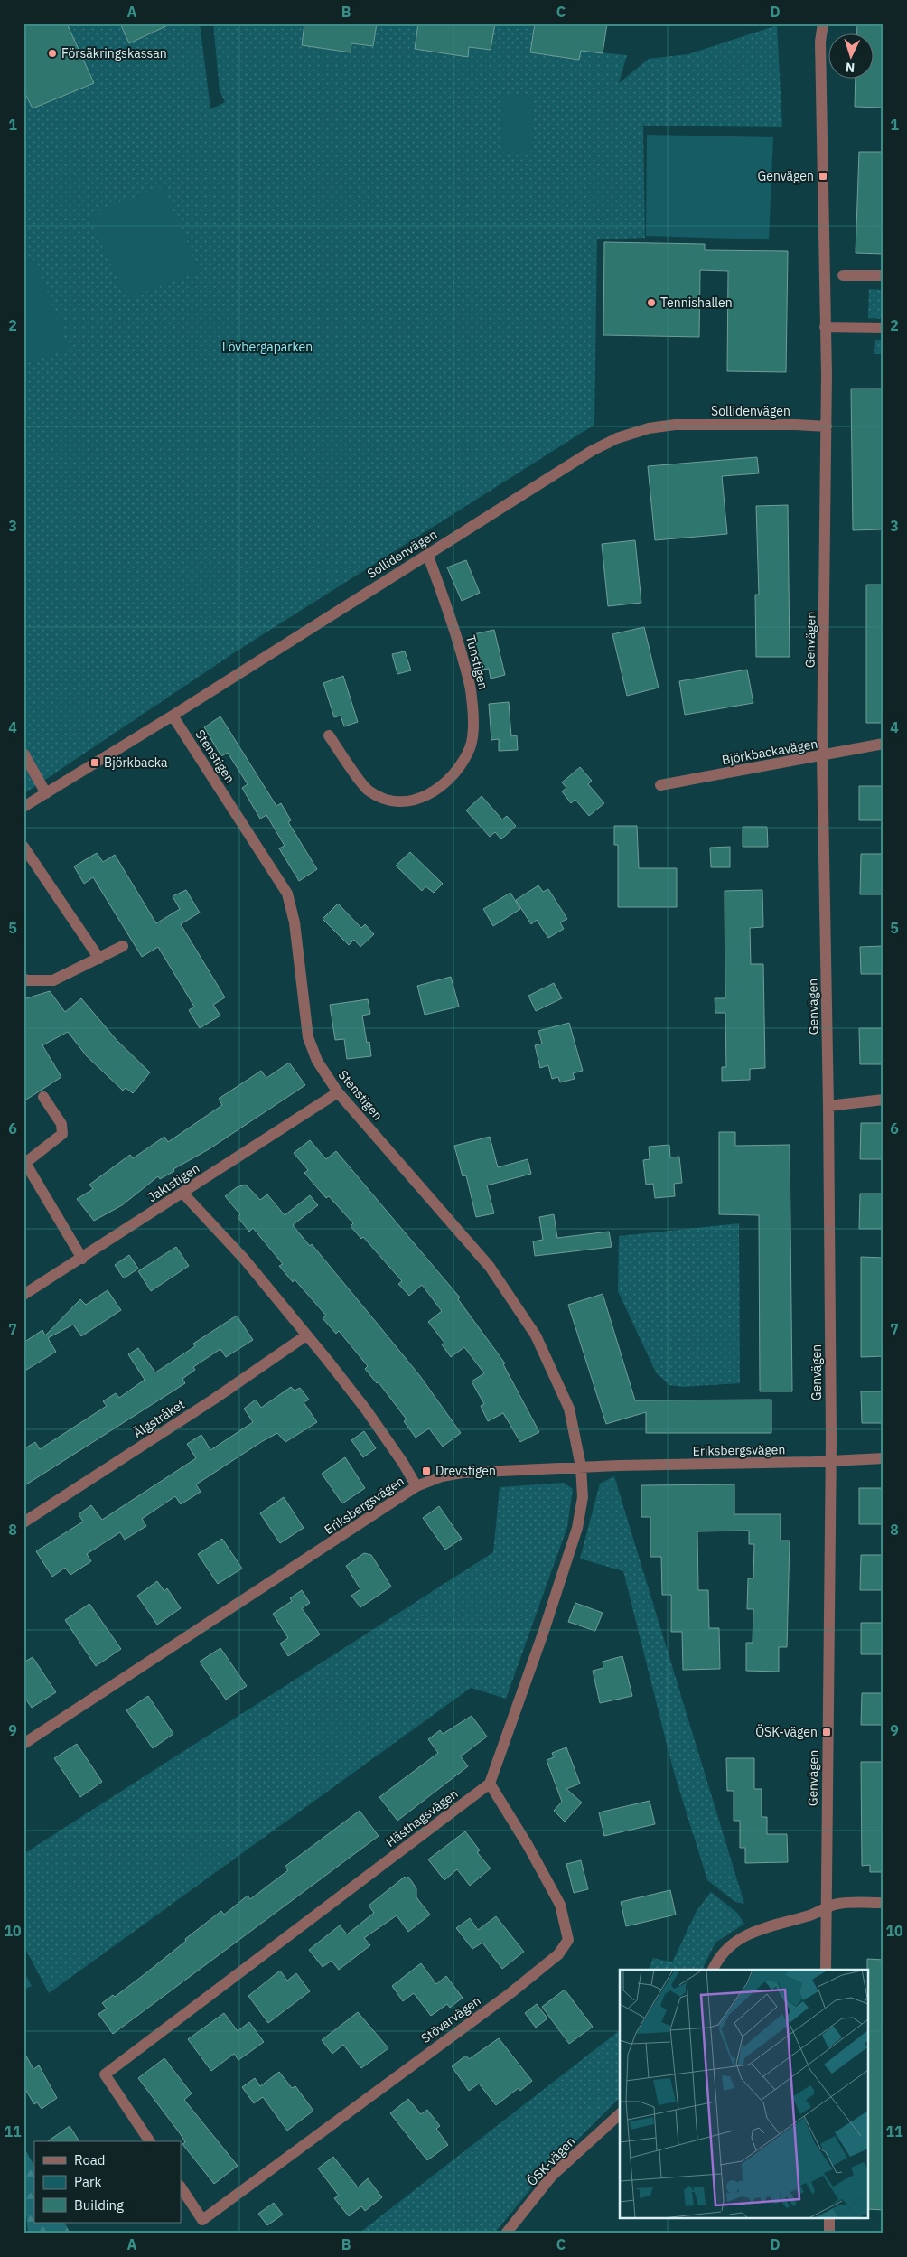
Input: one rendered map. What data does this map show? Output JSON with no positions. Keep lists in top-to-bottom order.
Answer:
{
  "streets": {
    "street": [
      "Sollidenvägen",
      "Genvägen",
      "Tunstigen",
      "Björkbackavägen",
      "Stenstigen",
      "Jaktstigen",
      "Älgstråket",
      "Eriksbergsvägen",
      "Hästhagsvägen",
      "Stövarvägen",
      "ÖSK-vägen"
    ]
  },
  "crossings": [
    ["Sollidenvägen", "Genvägen"],
    ["Sollidenvägen", "Tunstigen"],
    ["Sollidenvägen", "Stenstigen"],
    ["Genvägen", "Björkbackavägen"],
    ["Genvägen", "Eriksbergsvägen"],
    ["Stenstigen", "Jaktstigen"],
    ["Stenstigen", "Eriksbergsvägen"],
    ["Hästhagsvägen", "Stövarvägen"]
  ],
  "parks": ["Lövbergaparken"],
  "places": {
    "other": ["Försäkringskassan", "Tennishallen"],
    "transit": [
      "Genvägen",
      "Björkbacka",
      "Drevstigen",
      "ÖSK-vägen"
    ]
  },
  "legend": ["Road", "Park", "Building"],
  "north": "bottom",
  "grid": {
    "columns": [
      "A",
      "B",
      "C",
      "D"
    ],
    "rows": [
      "1",
      "2",
      "3",
      "4",
      "5",
      "6",
      "7",
      "8",
      "9",
      "10",
      "11"
    ]
  }
}
